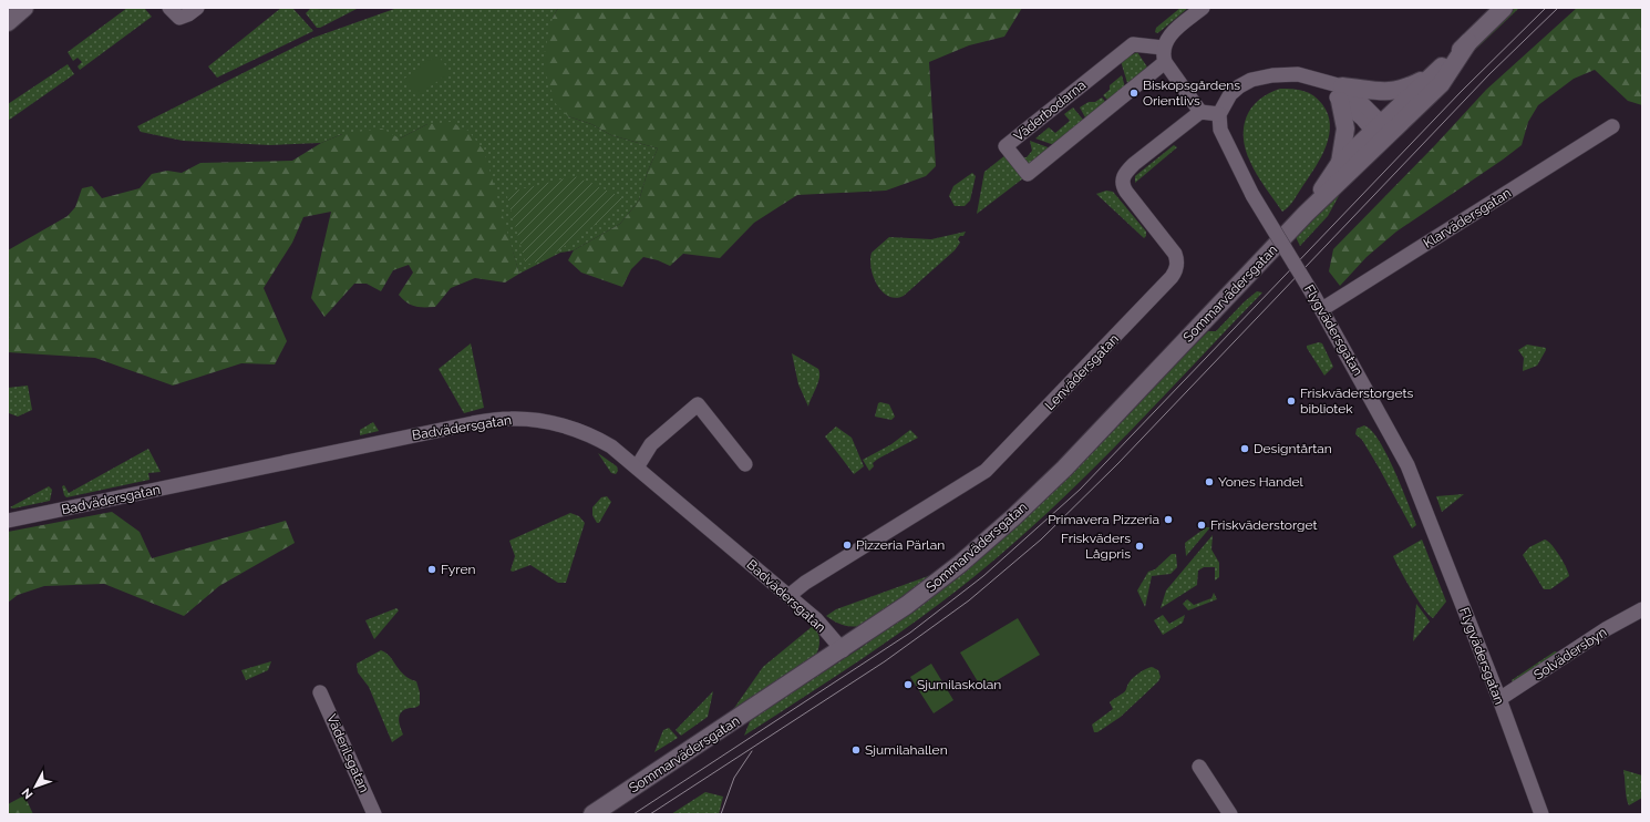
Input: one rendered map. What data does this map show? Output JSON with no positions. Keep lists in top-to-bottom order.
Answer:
{
  "streets": {
    "street": [
      "Väderbodarna",
      "Klarvädersgatan",
      "Sommarvädersgatan",
      "Flygvädersgatan",
      "Lenvädersgatan",
      "Badvädersgatan",
      "Solvädersbyn",
      "Väderilsgatan"
    ]
  },
  "crossings": [
    ["Klarvädersgatan", "Flygvädersgatan"],
    ["Sommarvädersgatan", "Badvädersgatan"],
    ["Flygvädersgatan", "Solvädersbyn"],
    ["Lenvädersgatan", "Badvädersgatan"]
  ],
  "places": [
    "Biskopsgårdens Orientlivs",
    "Friskväderstorgets bibliotek",
    "Designtårtan",
    "Yones Handel",
    "Primavera Pizzeria",
    "Friskväderstorget",
    "Pizzeria Pärlan",
    "Friskväders Lågpris",
    "Fyren",
    "Sjumilaskolan",
    "Sjumilahallen"
  ],
  "north": "bottom left"
}
